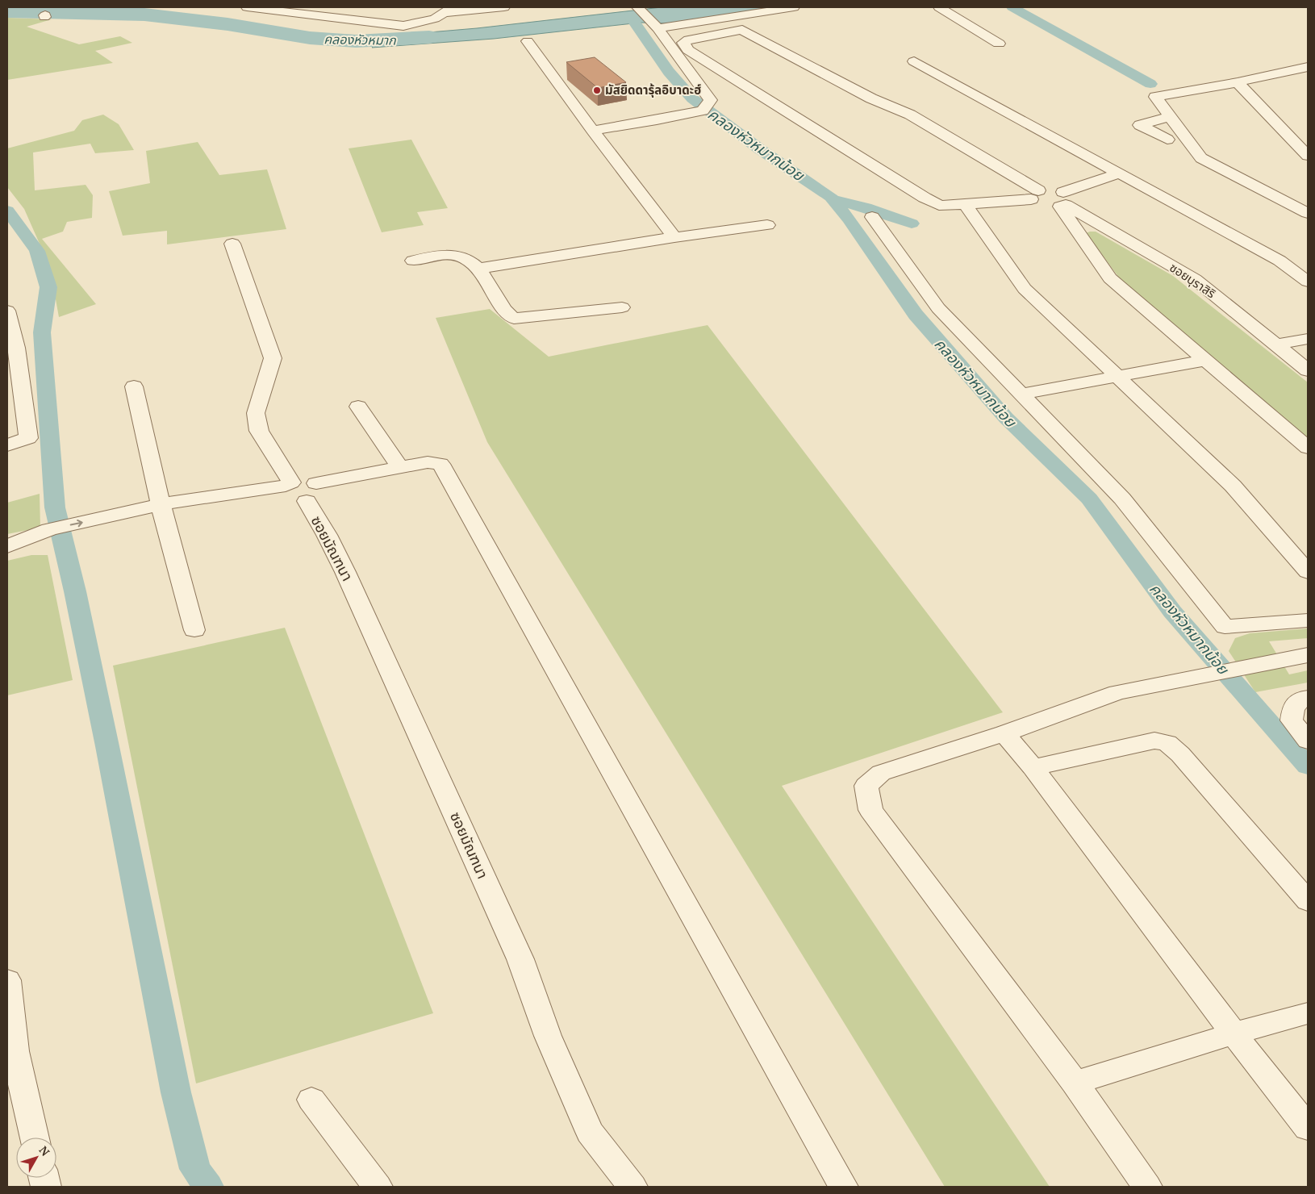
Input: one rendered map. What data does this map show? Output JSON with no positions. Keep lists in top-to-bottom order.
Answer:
{
  "streets": {
    "street": ["ซอยบุราสิริ", "ซอยมัณฑนา"]
  },
  "water": ["คลองหัวหมาก", "คลองหัวหมากน้อย"],
  "places": ["มัสยิดดารุ้ลอิบาดะฮ์"],
  "north": "top right"
}
